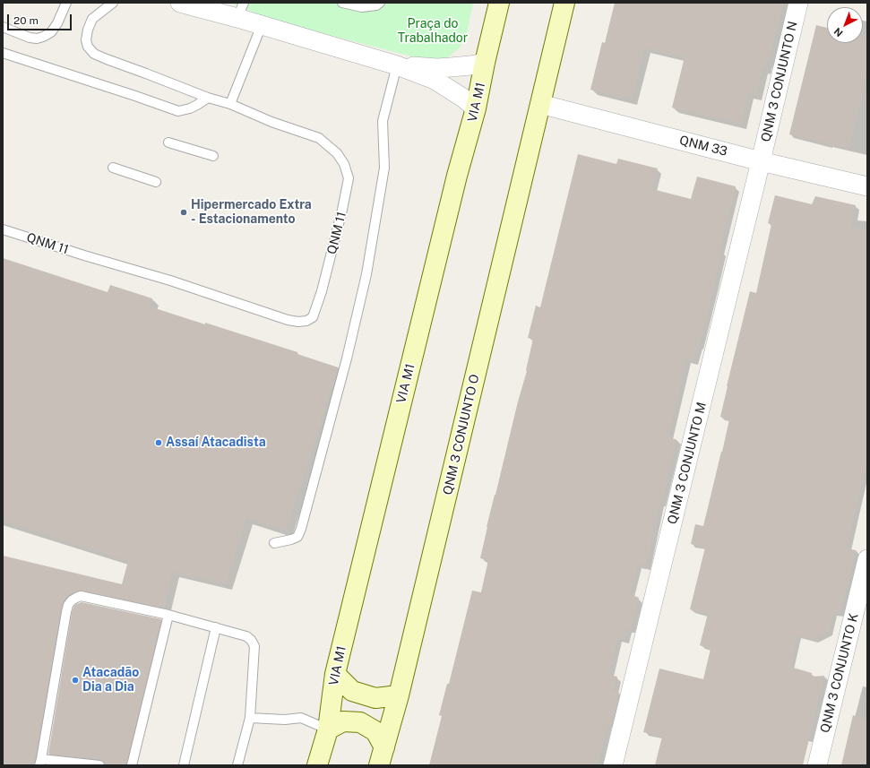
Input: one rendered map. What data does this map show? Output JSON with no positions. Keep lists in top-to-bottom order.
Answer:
{
  "streets": {
    "main road": ["VIA M1", "QNM 3 CONJUNTO O"],
    "street": [
      "QNM 3 CONJUNTO N",
      "QNM 33",
      "QNM 3 CONJUNTO M",
      "QNM 3 CONJUNTO K"
    ],
    "lane": ["QNM 11"]
  },
  "crossings": [
    ["QNM 3 CONJUNTO N", "QNM 33"],
    ["QNM 3 CONJUNTO N", "QNM 3 CONJUNTO M"],
    ["QNM 33", "QNM 3 CONJUNTO O"],
    ["QNM 33", "QNM 3 CONJUNTO M"]
  ],
  "parks": ["Praça do Trabalhador"],
  "places": ["Hipermercado Extra - Estacionamento", "Assaí Atacadista", "Atacadão Dia a Dia"],
  "scale_bar": "20 m",
  "north": "bottom left"
}
